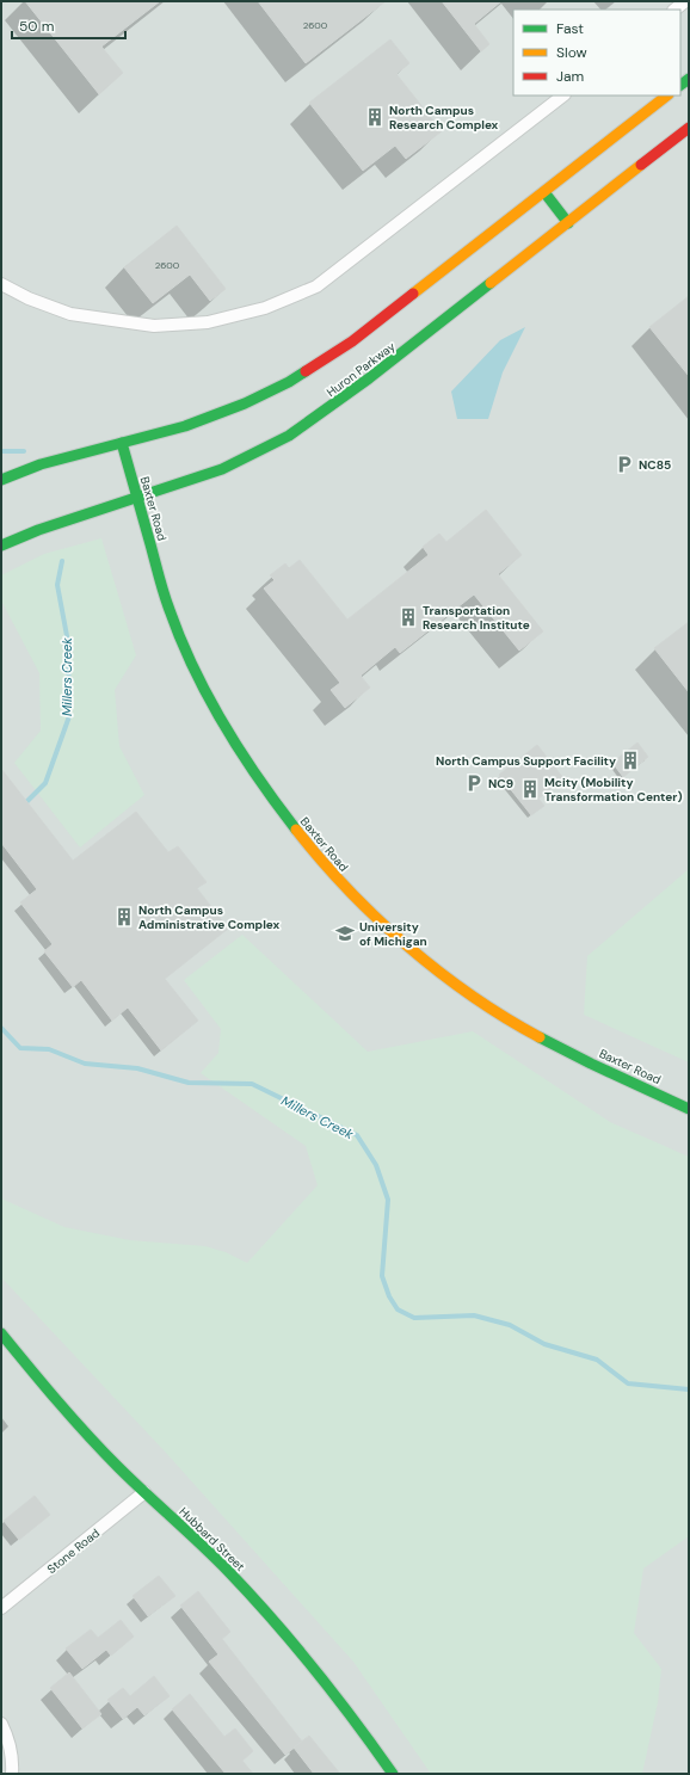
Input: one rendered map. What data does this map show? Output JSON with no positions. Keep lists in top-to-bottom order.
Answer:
{
  "streets": {
    "main road": ["Huron Parkway", "Baxter Road", "Hubbard Street"],
    "street": ["Stone Road"]
  },
  "crossings": [
    ["Huron Parkway", "Baxter Road"],
    ["Hubbard Street", "Stone Road"]
  ],
  "water": ["Millers Creek"],
  "places": {
    "building": [
      "North Campus Research Complex",
      "Transportation Research Institute",
      "North Campus Support Facility",
      "Mcity (Mobility Transformation Center)",
      "North Campus Administrative Complex"
    ],
    "parking": ["NC85", "NC9"],
    "school or university": ["University of Michigan"]
  },
  "house_numbers": ["2600", "2600"],
  "legend": ["Fast", "Slow", "Jam"],
  "scale_bar": "50 m"
}
